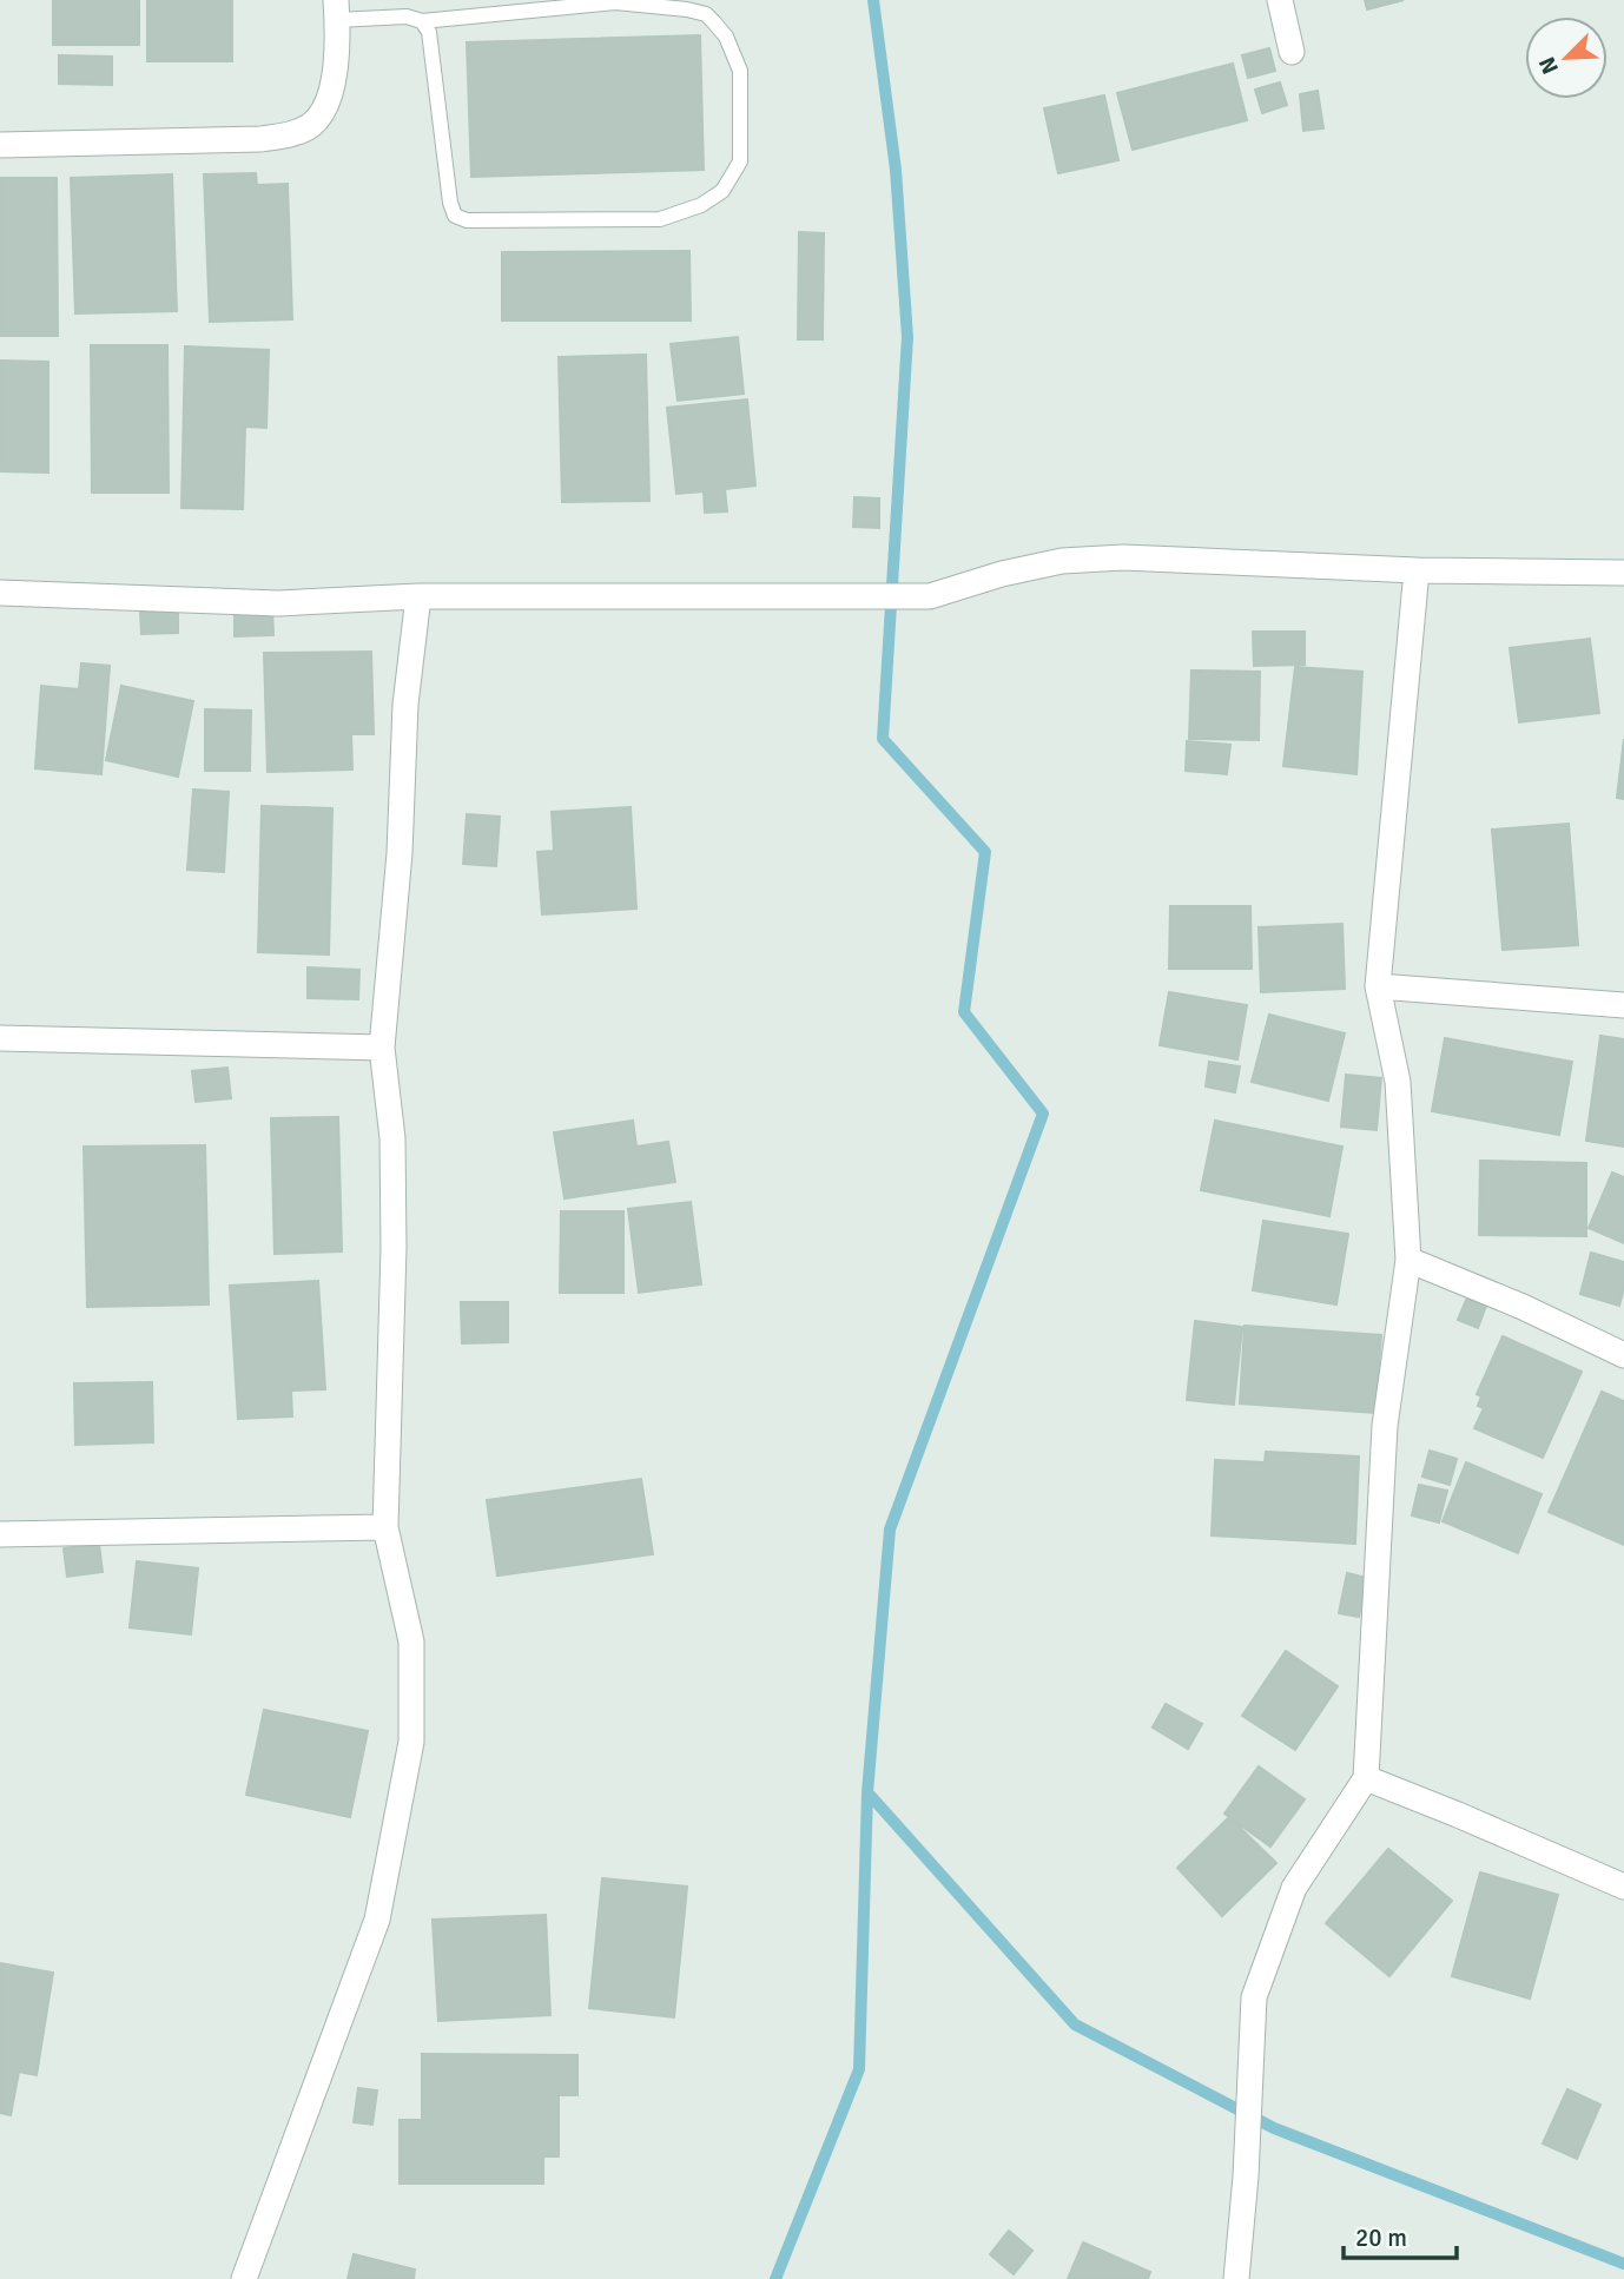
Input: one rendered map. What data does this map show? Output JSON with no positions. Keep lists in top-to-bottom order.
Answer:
{
  "scale_bar": "20 m",
  "north": "bottom left"
}
